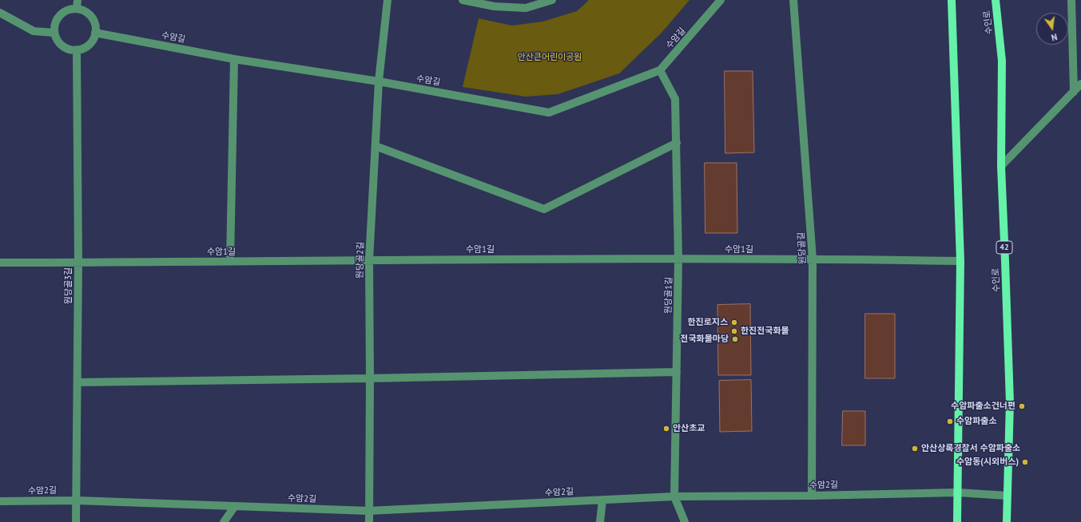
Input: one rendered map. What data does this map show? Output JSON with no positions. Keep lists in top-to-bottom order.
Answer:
{
  "streets": {
    "main road": ["수인로", "42"],
    "street": [
      "수암길",
      "원당골길",
      "수암1길",
      "원당골2길",
      "원당골3길",
      "원당골1길",
      "수암2길"
    ]
  },
  "crossings": [
    ["수인로", "수암2길"],
    ["수암길", "원당골2길"],
    ["수암길", "원당골3길"],
    ["수암길", "원당골1길"],
    ["원당골길", "수암1길"],
    ["원당골길", "수암2길"],
    ["수암1길", "원당골2길"],
    ["수암1길", "원당골3길"],
    ["수암1길", "원당골1길"],
    ["원당골2길", "수암2길"],
    ["원당골3길", "수암2길"],
    ["원당골1길", "수암2길"]
  ],
  "parks": ["안산큰어린이공원"],
  "places": [
    "한진로지스",
    "한진전국화물",
    "전국화물마당",
    "수암파출소건너편",
    "수암파출소",
    "안산초교",
    "안산상록경찰서 수암파출소",
    "수암동(시외버스)"
  ],
  "north": "bottom"
}
